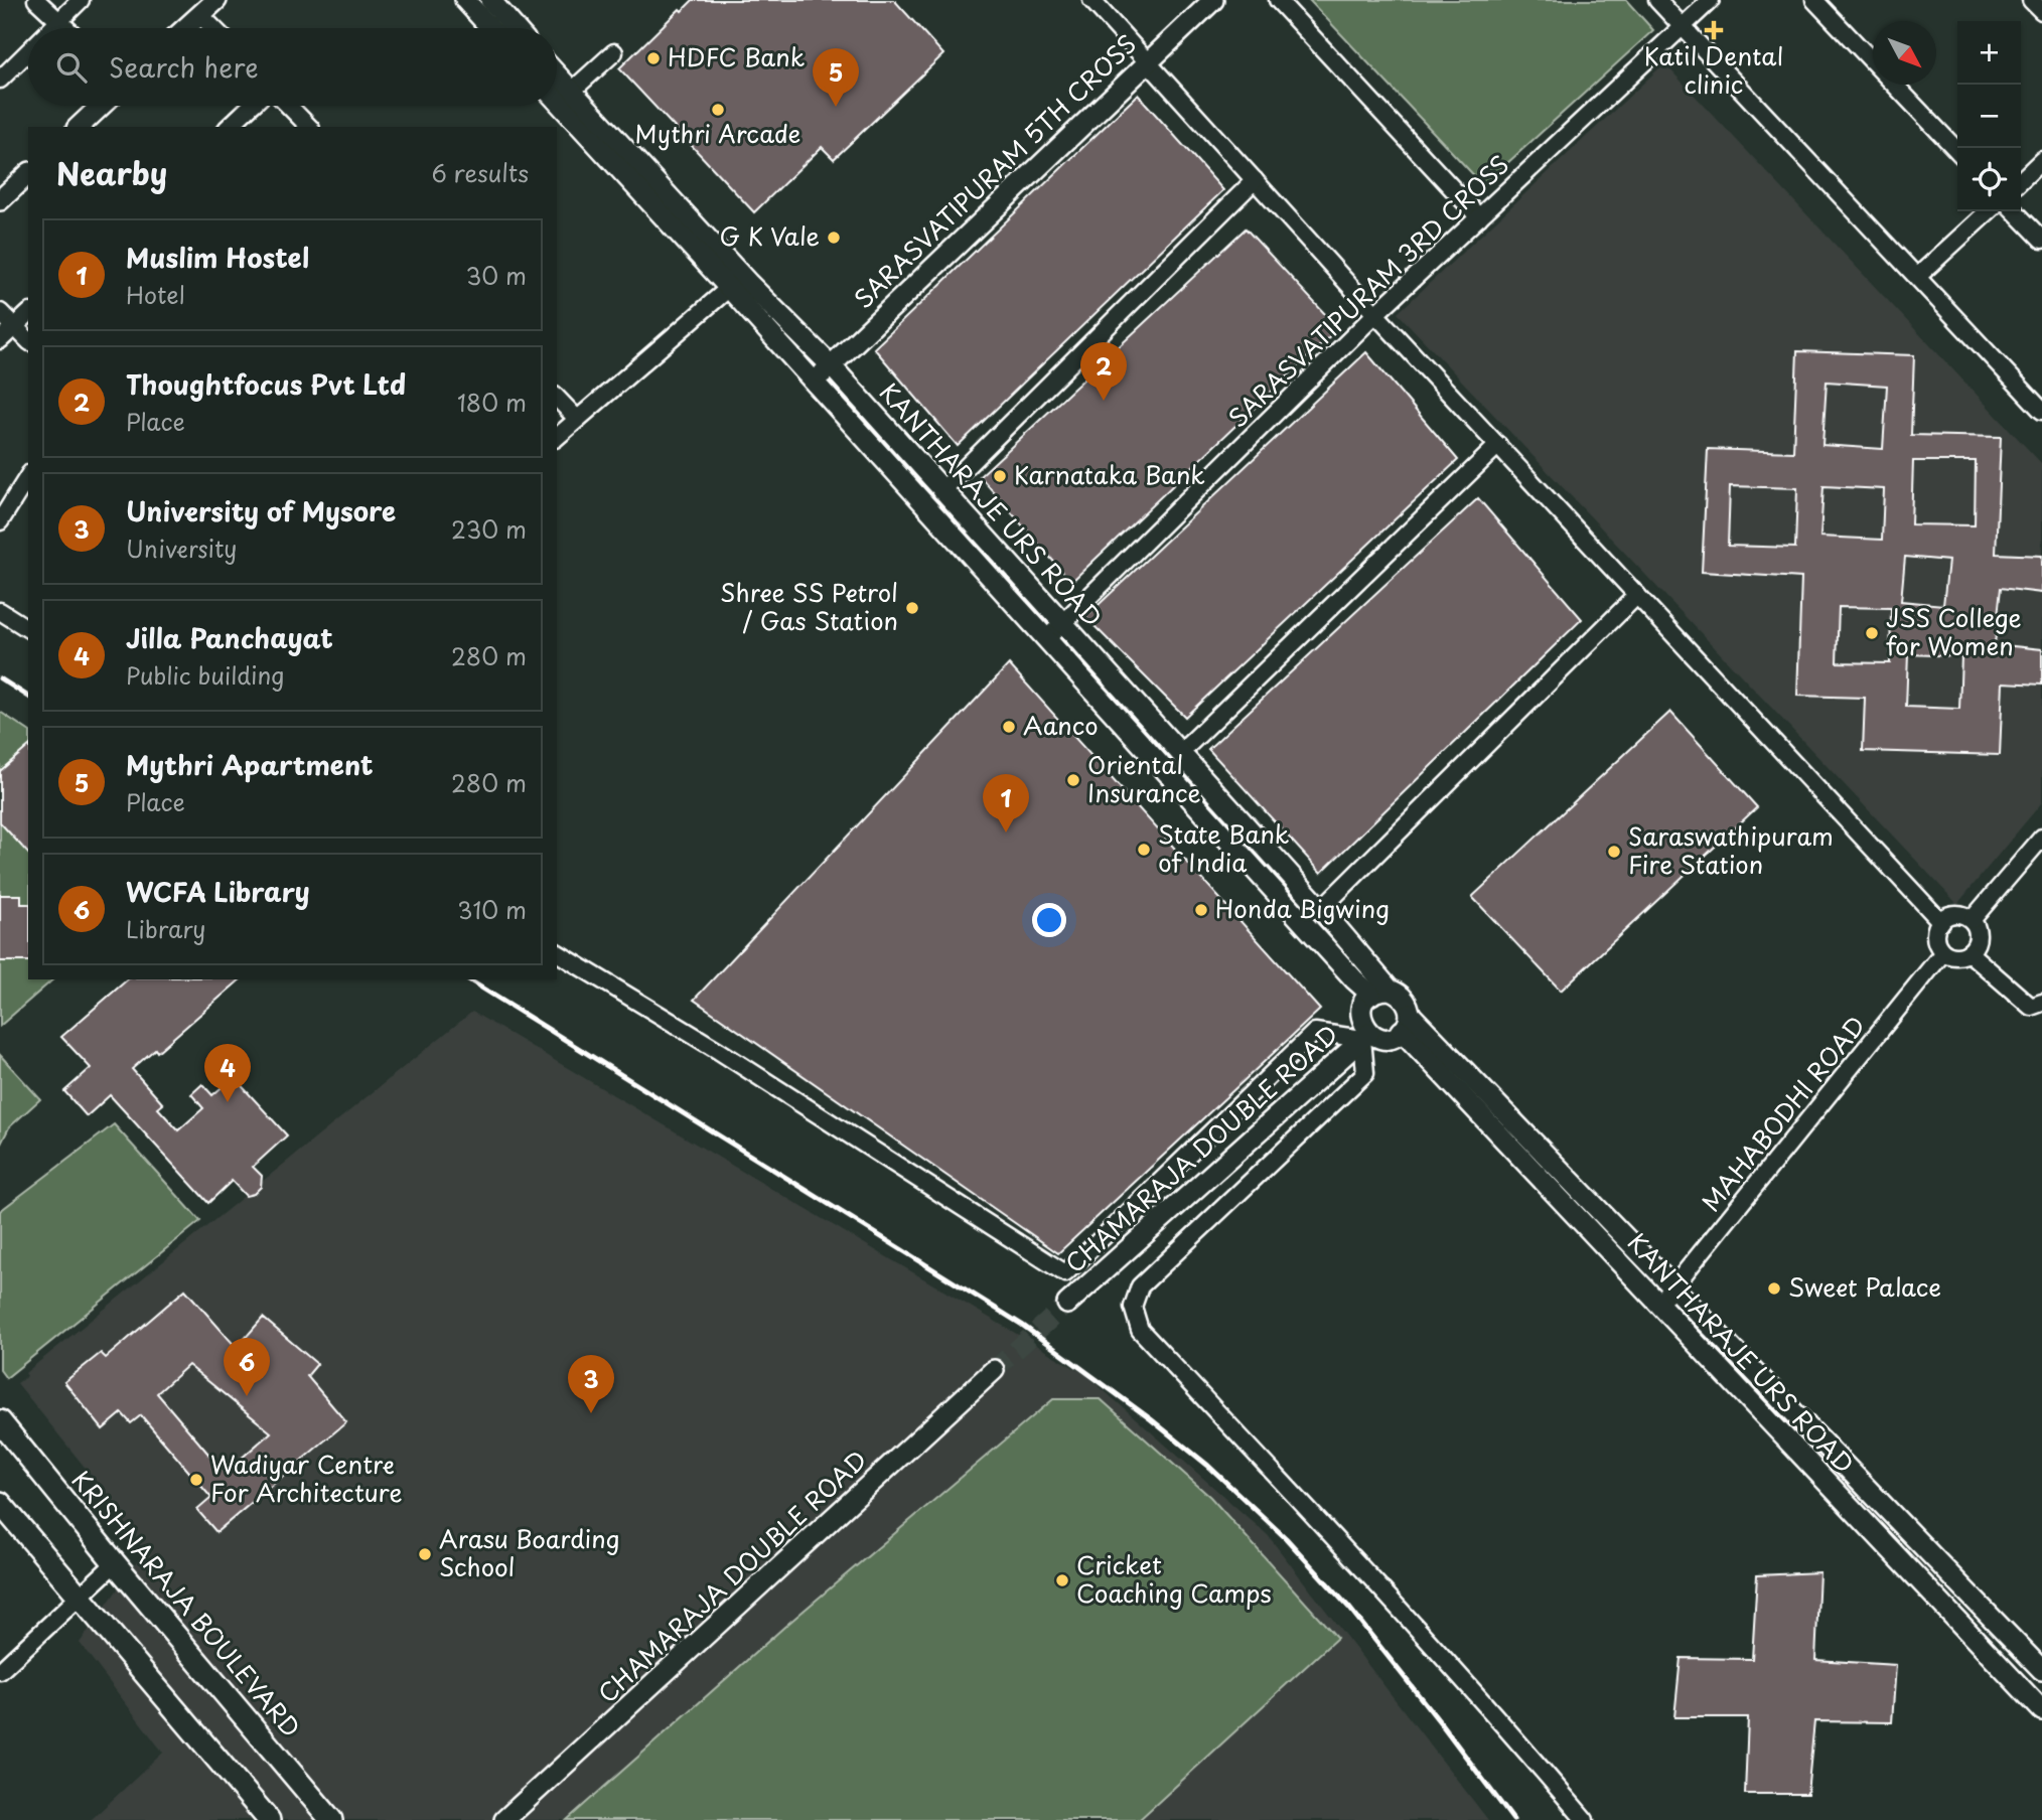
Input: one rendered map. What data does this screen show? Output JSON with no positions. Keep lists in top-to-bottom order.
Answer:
{
  "streets": {
    "main road": ["KRISHNARAJA BOULEVARD"],
    "street": [
      "SARASVATIPURAM 5TH CROSS",
      "SARASVATIPURAM 3RD CROSS",
      "KANTHARAJE URS ROAD",
      "MAHABODHI ROAD",
      "CHAMARAJA DOUBLE ROAD"
    ]
  },
  "crossings": [
    ["SARASVATIPURAM 5TH CROSS", "KANTHARAJE URS ROAD"],
    ["SARASVATIPURAM 3RD CROSS", "KANTHARAJE URS ROAD"],
    ["KANTHARAJE URS ROAD", "MAHABODHI ROAD"],
    ["KANTHARAJE URS ROAD", "CHAMARAJA DOUBLE ROAD"]
  ],
  "places": {
    "health": ["Katil Dental clinic"],
    "other": [
      "HDFC Bank",
      "Mythri Arcade",
      "G K Vale",
      "Karnataka Bank",
      "Shree SS Petrol / Gas Station",
      "JSS College for Women",
      "Aanco",
      "Oriental Insurance",
      "State Bank of India",
      "Saraswathipuram Fire Station",
      "Honda Bigwing",
      "Sweet Palace",
      "Wadiyar Centre For Architecture",
      "Arasu Boarding School",
      "Cricket Coaching Camps"
    ]
  },
  "north": "bottom right",
  "page": {
    "map_buttons": ["+", "−"],
    "search": "Search here",
    "pins": [
      "5",
      "2",
      "1",
      "4",
      "6",
      "3"
    ],
    "heading": ["Nearby", "6 results"],
    "list": [
      {
        "mark": "1",
        "name": "Muslim Hostel",
        "note": "Hotel",
        "value": "30 m"
      },
      {
        "mark": "2",
        "name": "Thoughtfocus Pvt Ltd",
        "note": "Place",
        "value": "180 m"
      },
      {
        "mark": "3",
        "name": "University of Mysore",
        "note": "University",
        "value": "230 m"
      },
      {
        "mark": "4",
        "name": "Jilla Panchayat",
        "note": "Public building",
        "value": "280 m"
      },
      {
        "mark": "5",
        "name": "Mythri Apartment",
        "note": "Place",
        "value": "280 m"
      },
      {
        "mark": "6",
        "name": "WCFA Library",
        "note": "Library",
        "value": "310 m"
      }
    ]
  }
}
